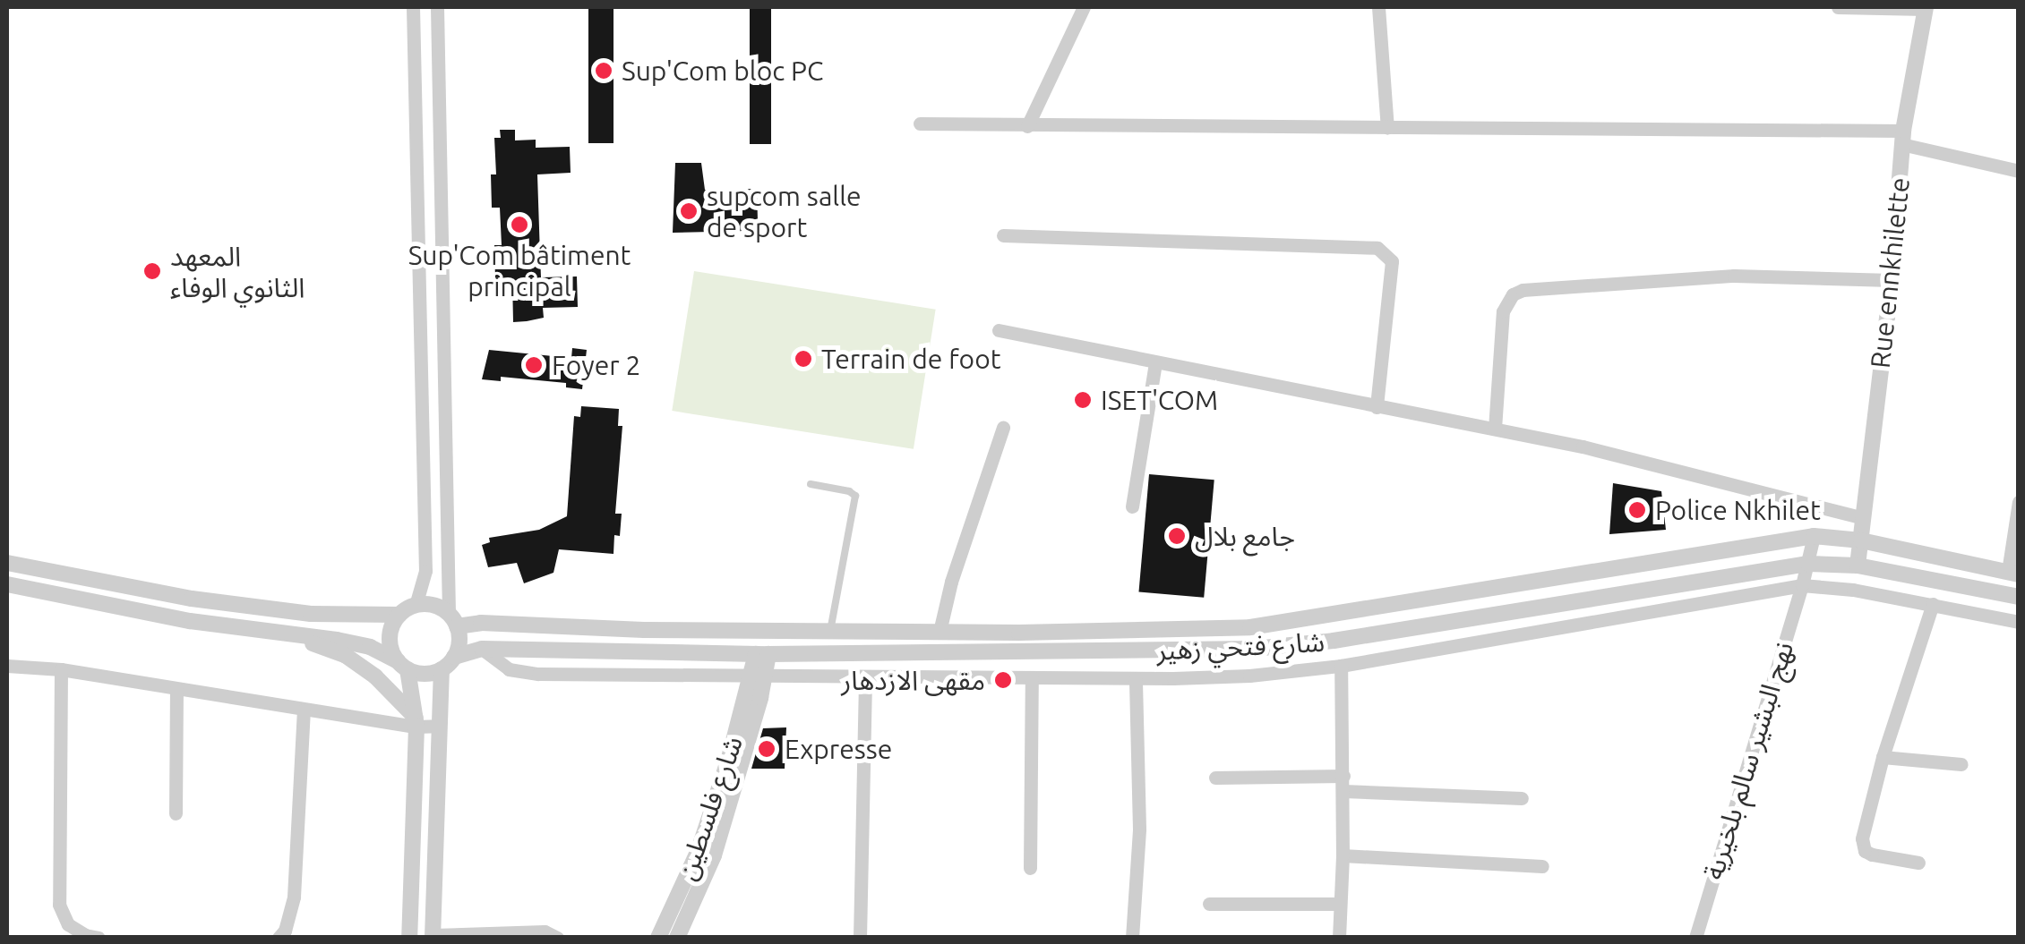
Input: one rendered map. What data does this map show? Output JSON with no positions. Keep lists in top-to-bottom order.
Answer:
{
  "streets": {
    "street": [
      "Rue ennkhilette",
      "شارع فتحي زهير",
      "نهج البشير سالم بلخيرية",
      "شارع فلسطين"
    ]
  },
  "crossings": [
    ["Rue ennkhilette", "شارع فتحي زهير"],
    ["شارع فتحي زهير", "نهج البشير سالم بلخيرية"]
  ],
  "places": [
    "Sup'Com bloc PC",
    "supcom salle de sport",
    "Sup'Com bâtiment principal",
    "المعهد الثانوي الوفاء",
    "Terrain de foot",
    "Foyer 2",
    "ISET'COM",
    "Police Nkhilet",
    "جامع بلال",
    "مقهى الازدهار",
    "Expresse"
  ]
}
